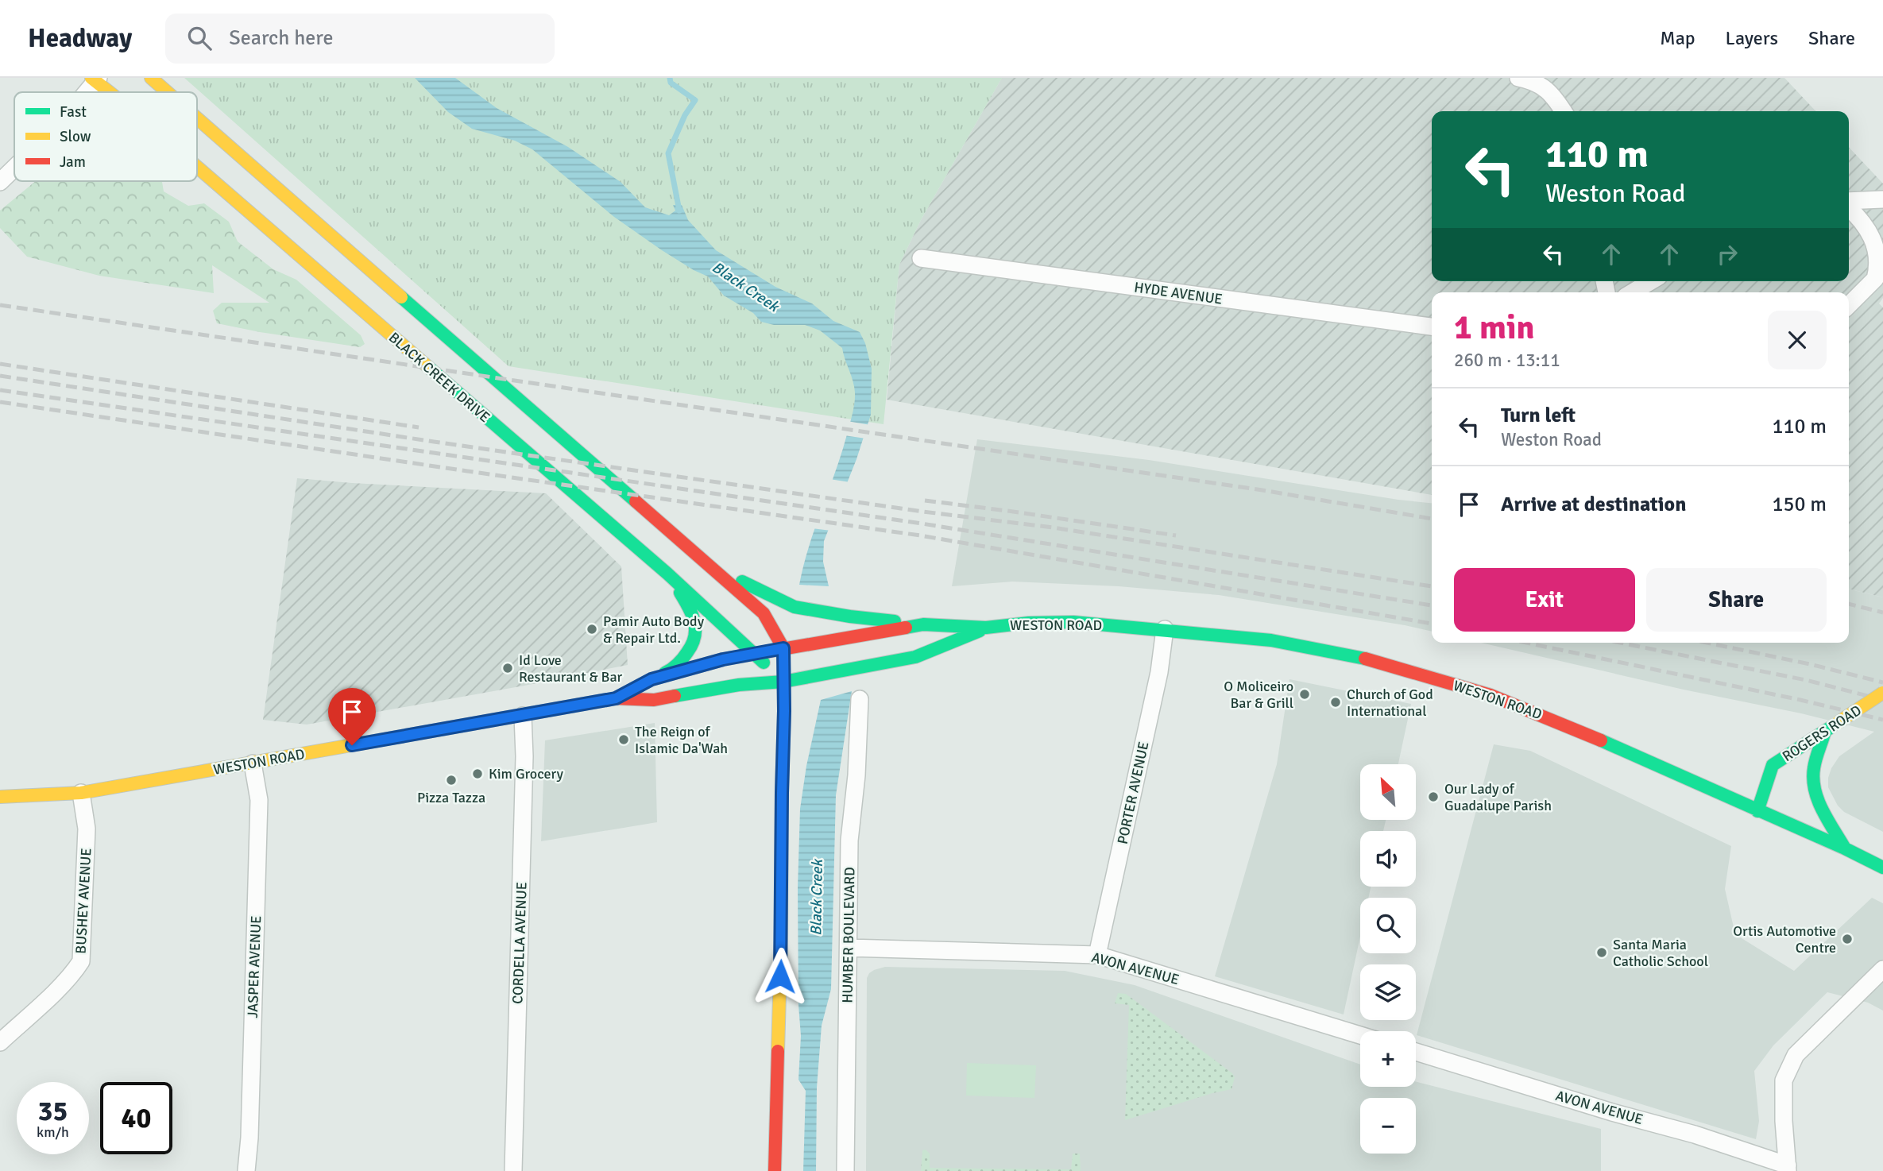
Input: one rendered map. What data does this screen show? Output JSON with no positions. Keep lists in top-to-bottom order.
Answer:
{
  "streets": {
    "main road": ["BLACK CREEK DRIVE", "WESTON ROAD", "ROGERS ROAD"],
    "street": [
      "HYDE AVENUE",
      "PORTER AVENUE",
      "BUSHEY AVENUE",
      "HUMBER BOULEVARD",
      "CORDELLA AVENUE",
      "JASPER AVENUE",
      "AVON AVENUE"
    ]
  },
  "crossings": [
    ["BLACK CREEK DRIVE", "WESTON ROAD"],
    ["WESTON ROAD", "ROGERS ROAD"],
    ["WESTON ROAD", "PORTER AVENUE"],
    ["WESTON ROAD", "BUSHEY AVENUE"],
    ["WESTON ROAD", "CORDELLA AVENUE"],
    ["WESTON ROAD", "JASPER AVENUE"],
    ["PORTER AVENUE", "AVON AVENUE"],
    ["HUMBER BOULEVARD", "AVON AVENUE"]
  ],
  "water": ["Black Creek"],
  "places": [
    "Pamir Auto Body & Repair Ltd.",
    "Id Love Restaurant & Bar",
    "O Moliceiro Bar & Grill",
    "Church of God International",
    "The Reign of Islamic Da'Wah",
    "Kim Grocery",
    "Pizza Tazza",
    "Our Lady of Guadalupe Parish",
    "Ortis Automotive Centre",
    "Santa Maria Catholic School"
  ],
  "legend": ["Fast", "Slow", "Jam"],
  "north": "top left",
  "page": {
    "header": "Headway",
    "search": "Search here",
    "nav": ["Map", "Layers", "Share"],
    "turn": ["110 m", "Weston Road"],
    "heading": ["1 min", "260 m · 13:11"],
    "list": [
      {
        "name": "Turn left",
        "note": "Weston Road",
        "value": "110 m"
      },
      {
        "name": "Arrive at destination",
        "value": "150 m"
      }
    ],
    "buttons": ["Exit", "Share"],
    "map_buttons": ["+", "−"],
    "speed": "35 km/h",
    "limit": "40"
  }
}
